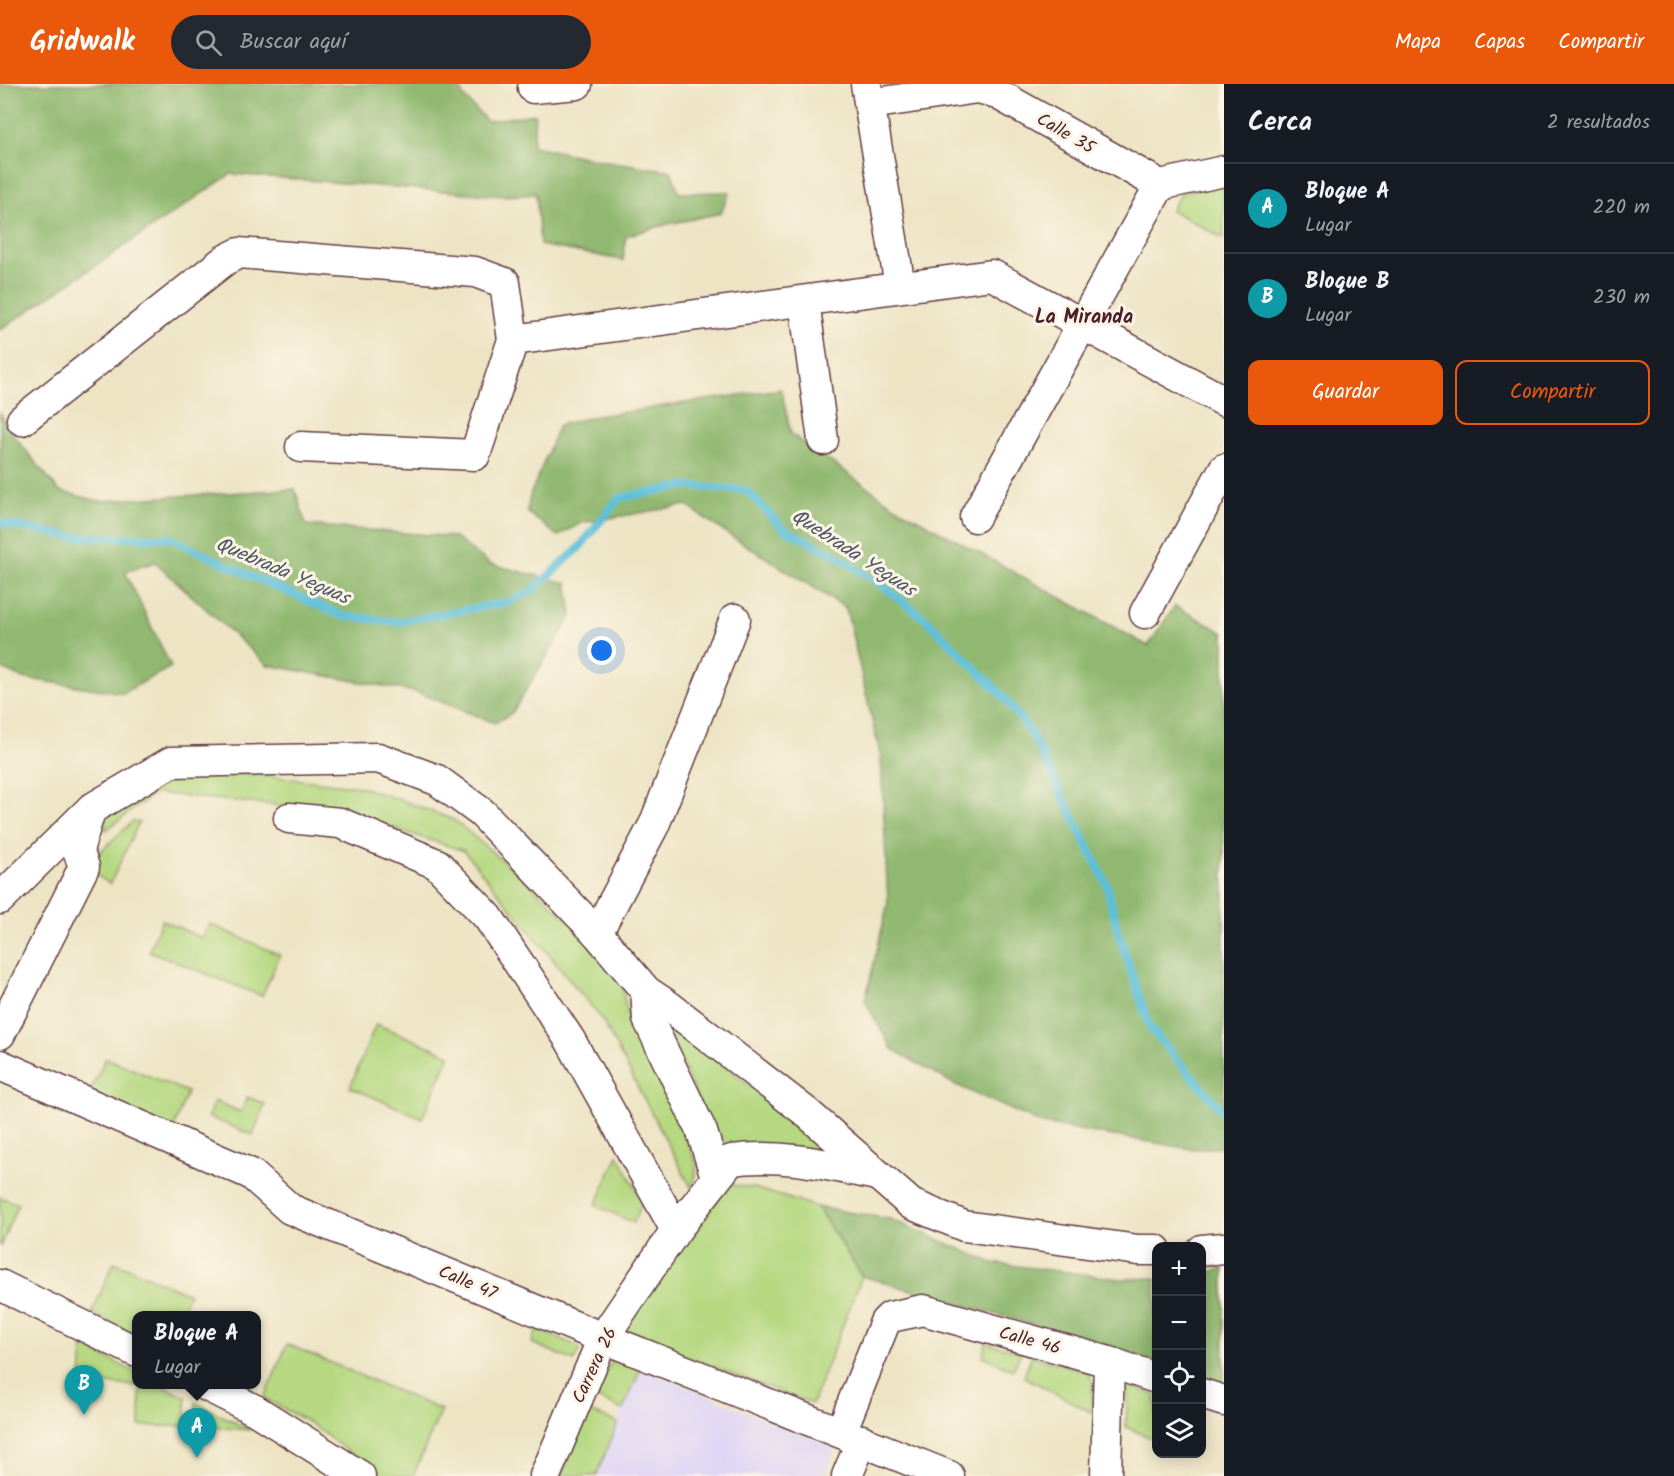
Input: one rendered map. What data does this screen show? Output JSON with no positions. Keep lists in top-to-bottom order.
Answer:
{
  "streets": {
    "street": [
      "Calle 35",
      "Calle 47",
      "Calle 46",
      "Carrera 26"
    ]
  },
  "crossings": [
    ["Calle 47", "Calle 46"],
    ["Calle 47", "Carrera 26"]
  ],
  "districts": ["La Miranda"],
  "water": ["Quebrada Yeguas"],
  "page": {
    "header": "Gridwalk",
    "search": "Buscar aquí",
    "nav": ["Mapa", "Capas", "Compartir"],
    "heading": ["Cerca", "2 resultados"],
    "list": [
      {
        "mark": "A",
        "name": "Bloque A",
        "note": "Lugar",
        "value": "220 m"
      },
      {
        "mark": "B",
        "name": "Bloque B",
        "note": "Lugar",
        "value": "230 m"
      }
    ],
    "buttons": ["Guardar", "Compartir"],
    "map_buttons": ["+", "−"],
    "popup": ["Bloque A", "Lugar"],
    "pins": ["B", "A"]
  }
}
